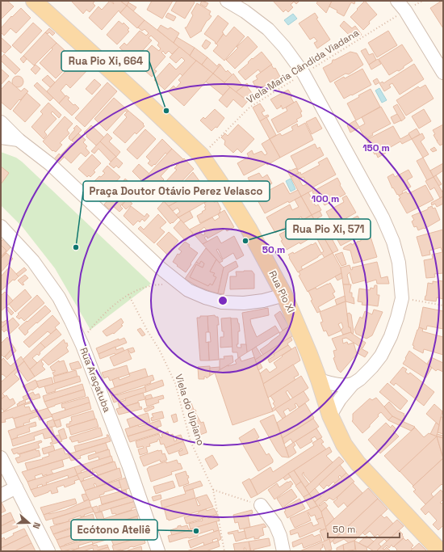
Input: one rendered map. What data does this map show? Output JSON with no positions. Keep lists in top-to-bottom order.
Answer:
{
  "streets": {
    "main road": ["Rua Pio XI"],
    "street": ["Rua Araçatuba"],
    "path": ["Viela Maria Cândida Viadana", "Viela do Ulpiano"]
  },
  "crossings": [
    ["Viela Maria Cândida Viadana", "Rua Pio XI"]
  ],
  "places": [
    "Rua Pio Xi, 664",
    "Rua Pio Xi, 571",
    "Praça Doutor Otávio Perez Velasco",
    "Ecótono Ateliê"
  ],
  "scale_bar": "50 m",
  "north": "right",
  "rings": ["150 m", "100 m", "50 m"]
}
